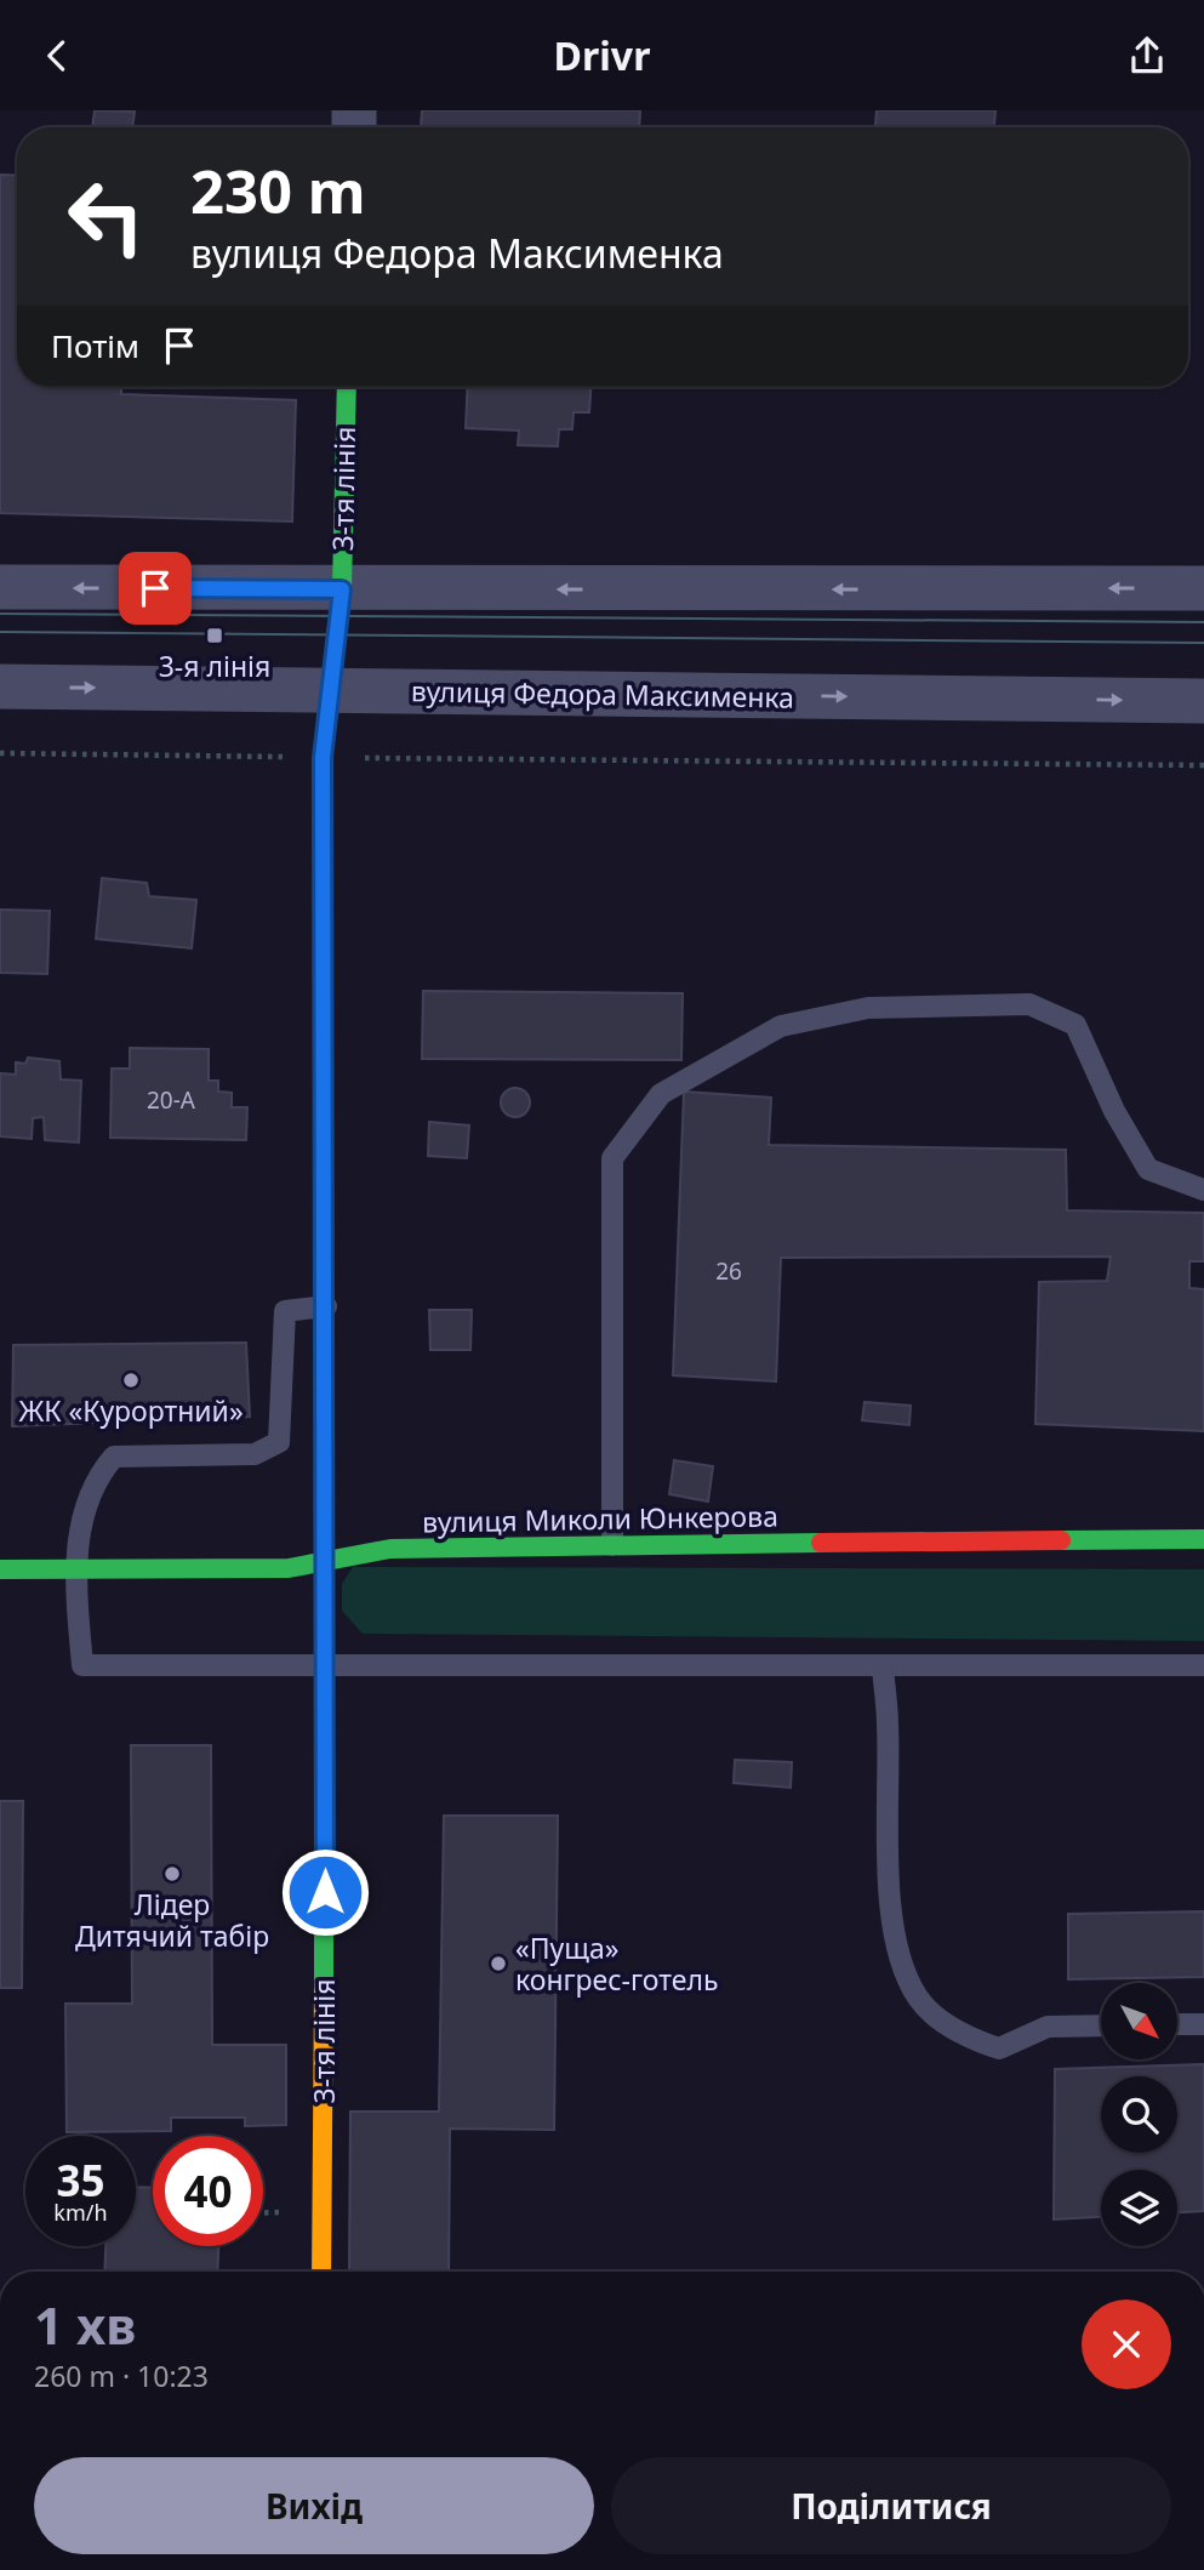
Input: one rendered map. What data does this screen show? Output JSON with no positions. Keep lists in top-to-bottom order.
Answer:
{
  "streets": {
    "street": ["3-тя лінія", "вулиця Федора Максименка", "вулиця Миколи Юнкерова"]
  },
  "crossings": [
    ["3-тя лінія", "вулиця Федора Максименка"],
    ["3-тя лінія", "вулиця Миколи Юнкерова"]
  ],
  "places": {
    "transit": ["3-я лінія"],
    "other": ["ЖК «Курортний»", "Лідер Дитячий табір", "«Пуща» конгрес-готель"]
  },
  "house_numbers": ["20-А", "26"],
  "north": "bottom right",
  "page": {
    "header": "Drivr",
    "turn": ["230 m", "вулиця Федора Максименка"],
    "then": "Потім",
    "speed": "35 km/h",
    "limit": "40",
    "heading": ["1 хв", "260 m · 10:23"],
    "buttons": ["Вихід", "Поділитися"]
  }
}
